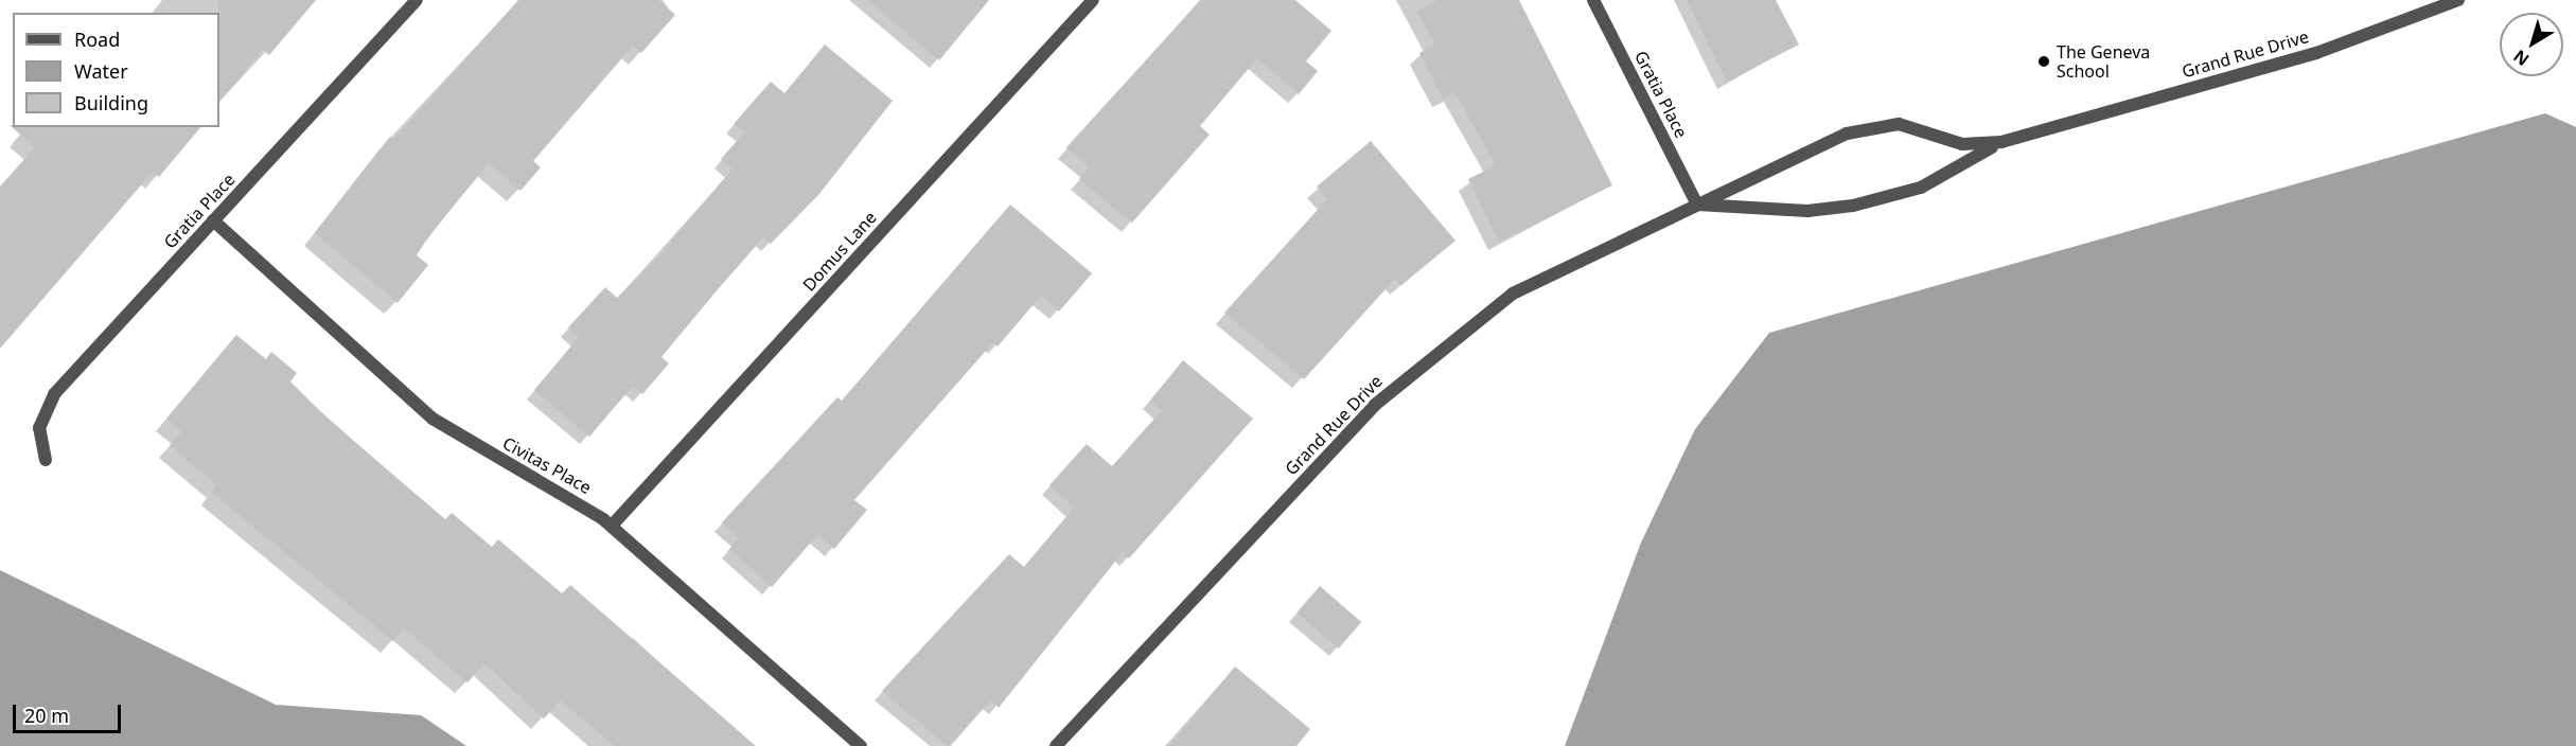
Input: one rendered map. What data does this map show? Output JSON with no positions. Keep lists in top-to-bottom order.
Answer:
{
  "streets": {
    "street": [
      "Grand Rue Drive",
      "Gratia Place",
      "Domus Lane",
      "Civitas Place"
    ]
  },
  "crossings": [
    ["Grand Rue Drive", "Gratia Place"],
    ["Gratia Place", "Civitas Place"],
    ["Domus Lane", "Civitas Place"]
  ],
  "places": ["The Geneva School"],
  "legend": ["Road", "Water", "Building"],
  "scale_bar": "20 m",
  "north": "bottom left"
}
